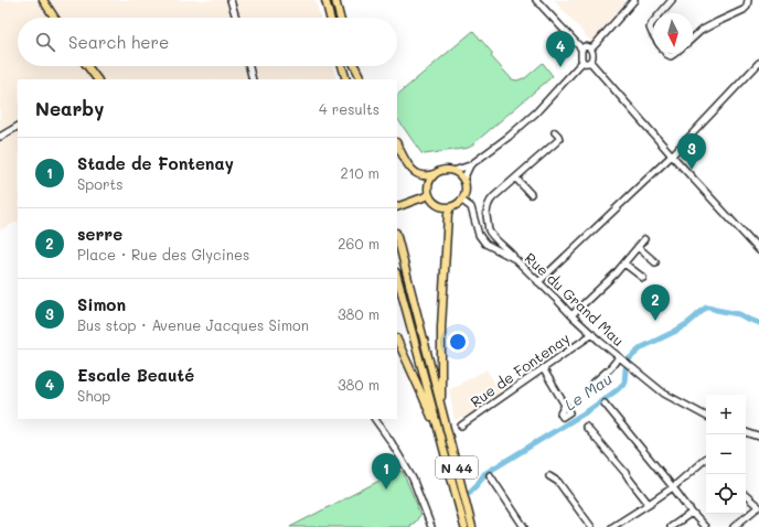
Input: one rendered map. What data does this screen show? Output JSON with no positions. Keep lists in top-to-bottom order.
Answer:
{
  "streets": {
    "main road": ["N 44"],
    "street": ["Rue du Grand Mau", "Rue de Fontenay"]
  },
  "crossings": [
    ["Rue du Grand Mau", "Rue de Fontenay"]
  ],
  "water": ["Le Mau"],
  "north": "bottom",
  "page": {
    "search": "Search here",
    "pins": [
      "4",
      "3",
      "2",
      "1"
    ],
    "heading": ["Nearby", "4 results"],
    "list": [
      {
        "mark": "1",
        "name": "Stade de Fontenay",
        "note": "Sports",
        "value": "210 m"
      },
      {
        "mark": "2",
        "name": "serre",
        "note": "Place · Rue des Glycines",
        "value": "260 m"
      },
      {
        "mark": "3",
        "name": "Simon",
        "note": "Bus stop · Avenue Jacques Simon",
        "value": "380 m"
      },
      {
        "mark": "4",
        "name": "Escale Beauté",
        "note": "Shop",
        "value": "380 m"
      }
    ],
    "map_buttons": ["+", "−"]
  }
}
